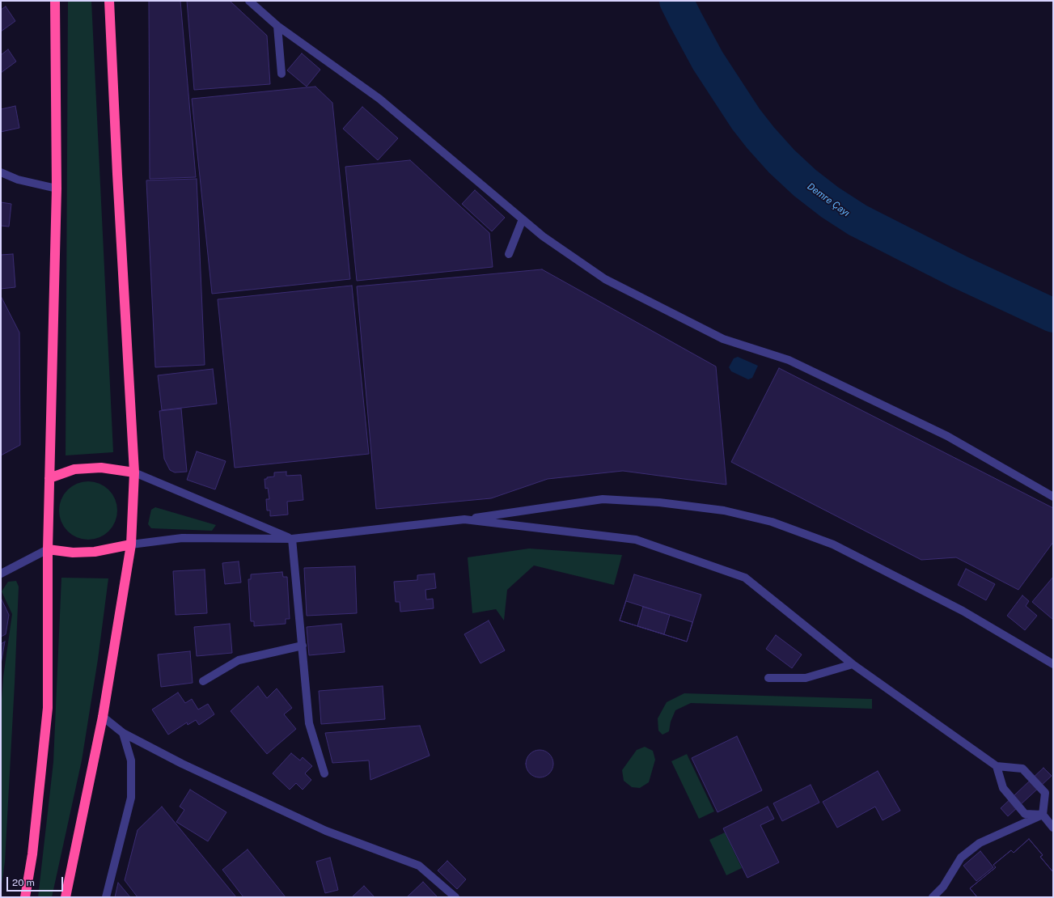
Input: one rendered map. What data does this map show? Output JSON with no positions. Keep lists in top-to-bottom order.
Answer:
{
  "water": ["Demre Çayı"],
  "scale_bar": "20 m"
}
